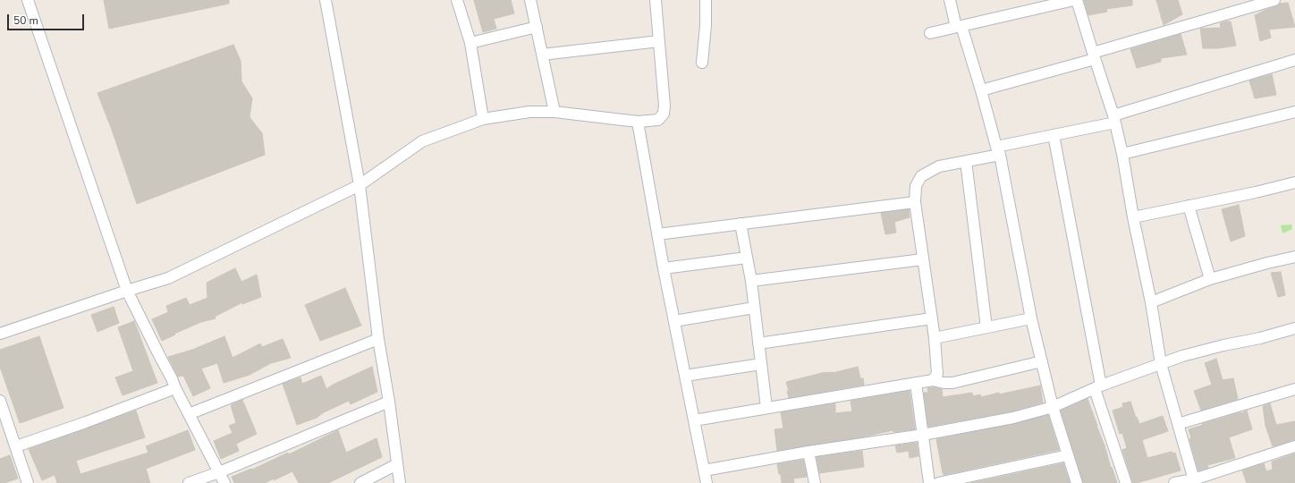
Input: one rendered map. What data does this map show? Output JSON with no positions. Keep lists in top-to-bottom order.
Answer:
{
  "scale_bar": "50 m"
}
